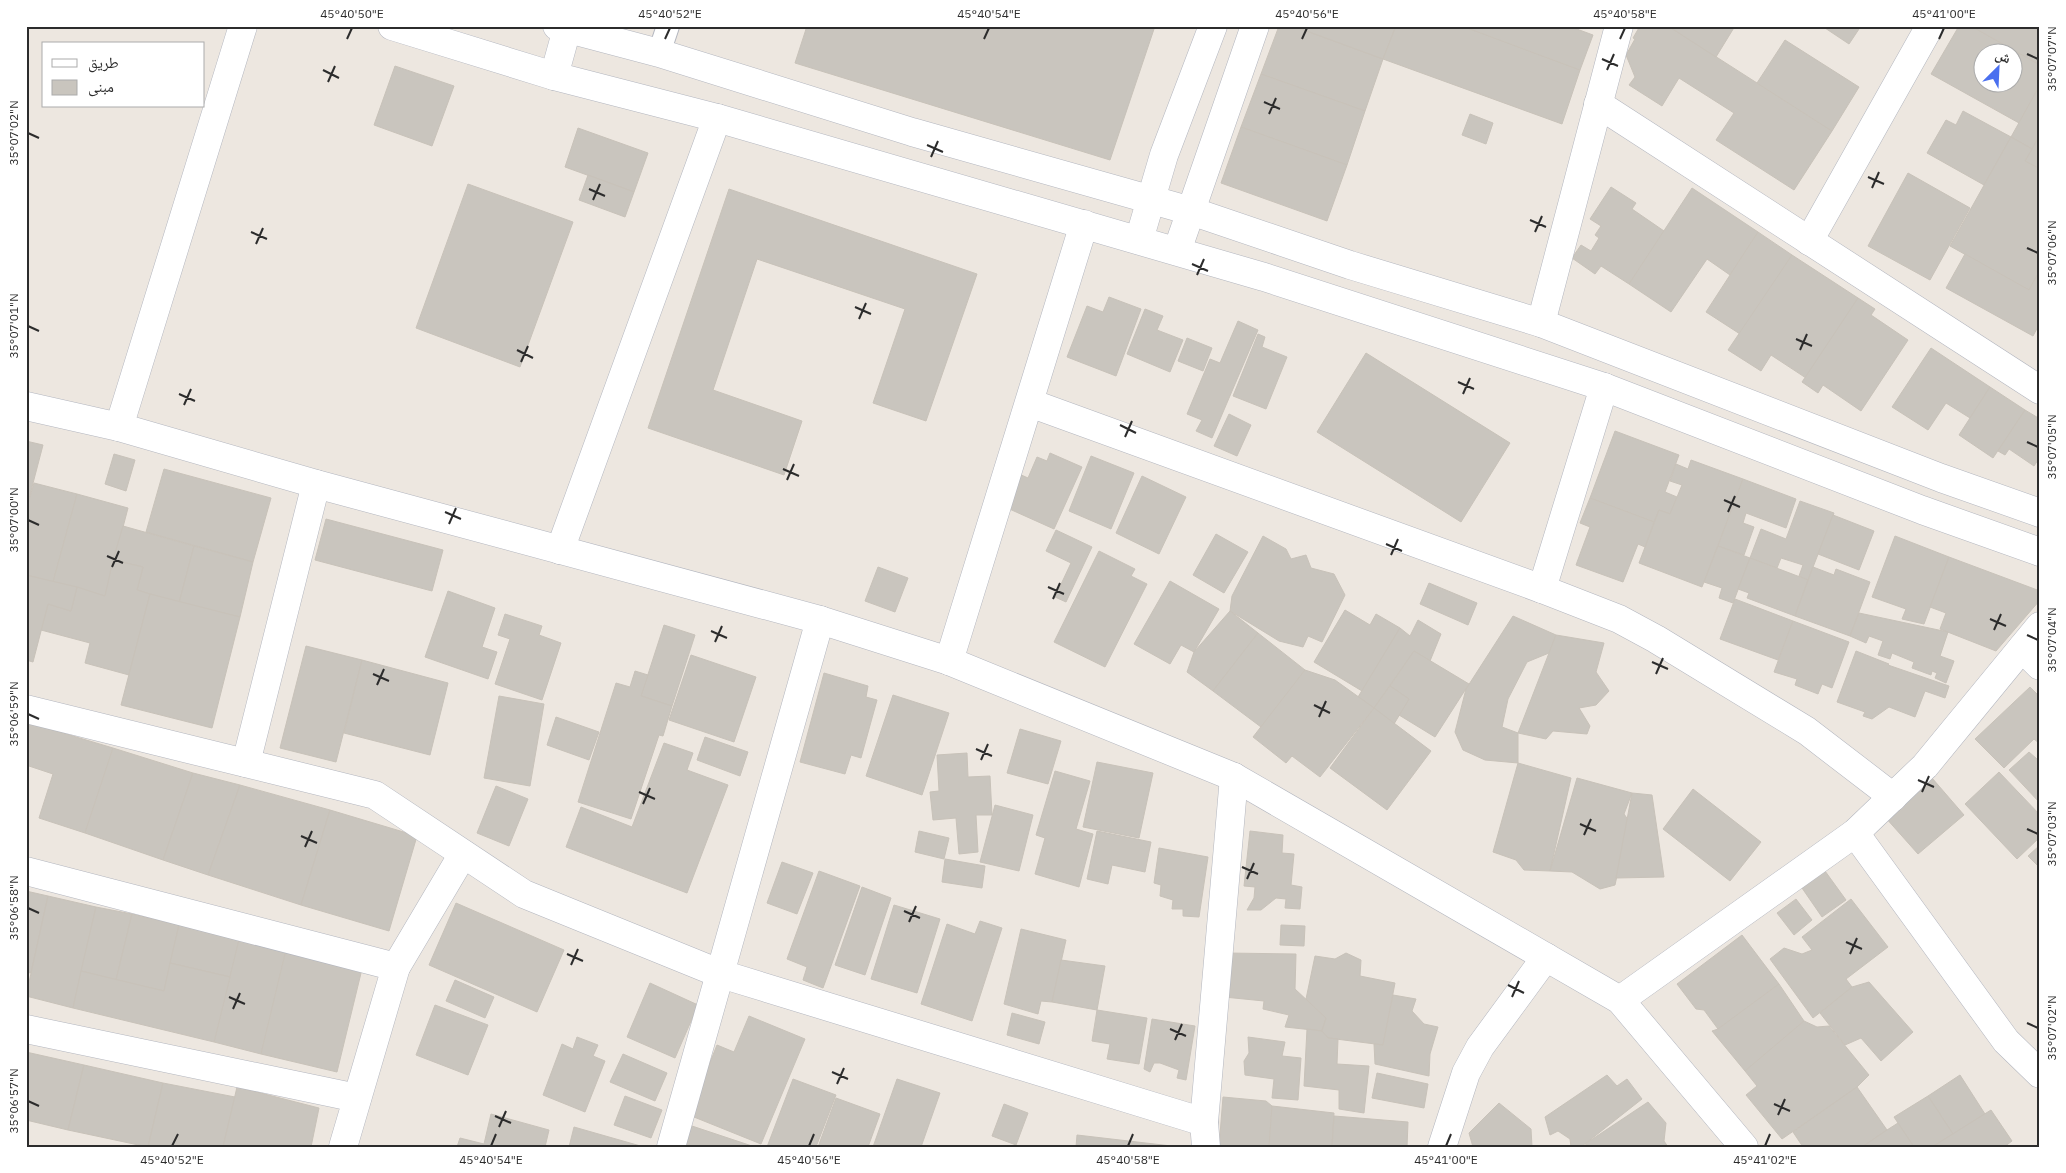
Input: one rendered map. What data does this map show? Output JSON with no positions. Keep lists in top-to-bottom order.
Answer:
{
  "legend": ["طريق", "مبنى"],
  "north": "top right",
  "coordinates": [
    "45°40'50\"E",
    "45°40'52\"E",
    "45°40'54\"E",
    "45°40'56\"E",
    "45°40'58\"E",
    "45°41'00\"E",
    "35°07'07\"N",
    "35°07'02\"N",
    "35°07'06\"N",
    "35°07'01\"N",
    "35°07'05\"N",
    "35°07'00\"N",
    "35°07'04\"N",
    "35°06'59\"N",
    "35°07'03\"N",
    "35°06'58\"N",
    "35°06'57\"N",
    "45°41'02\"E"
  ]
}
